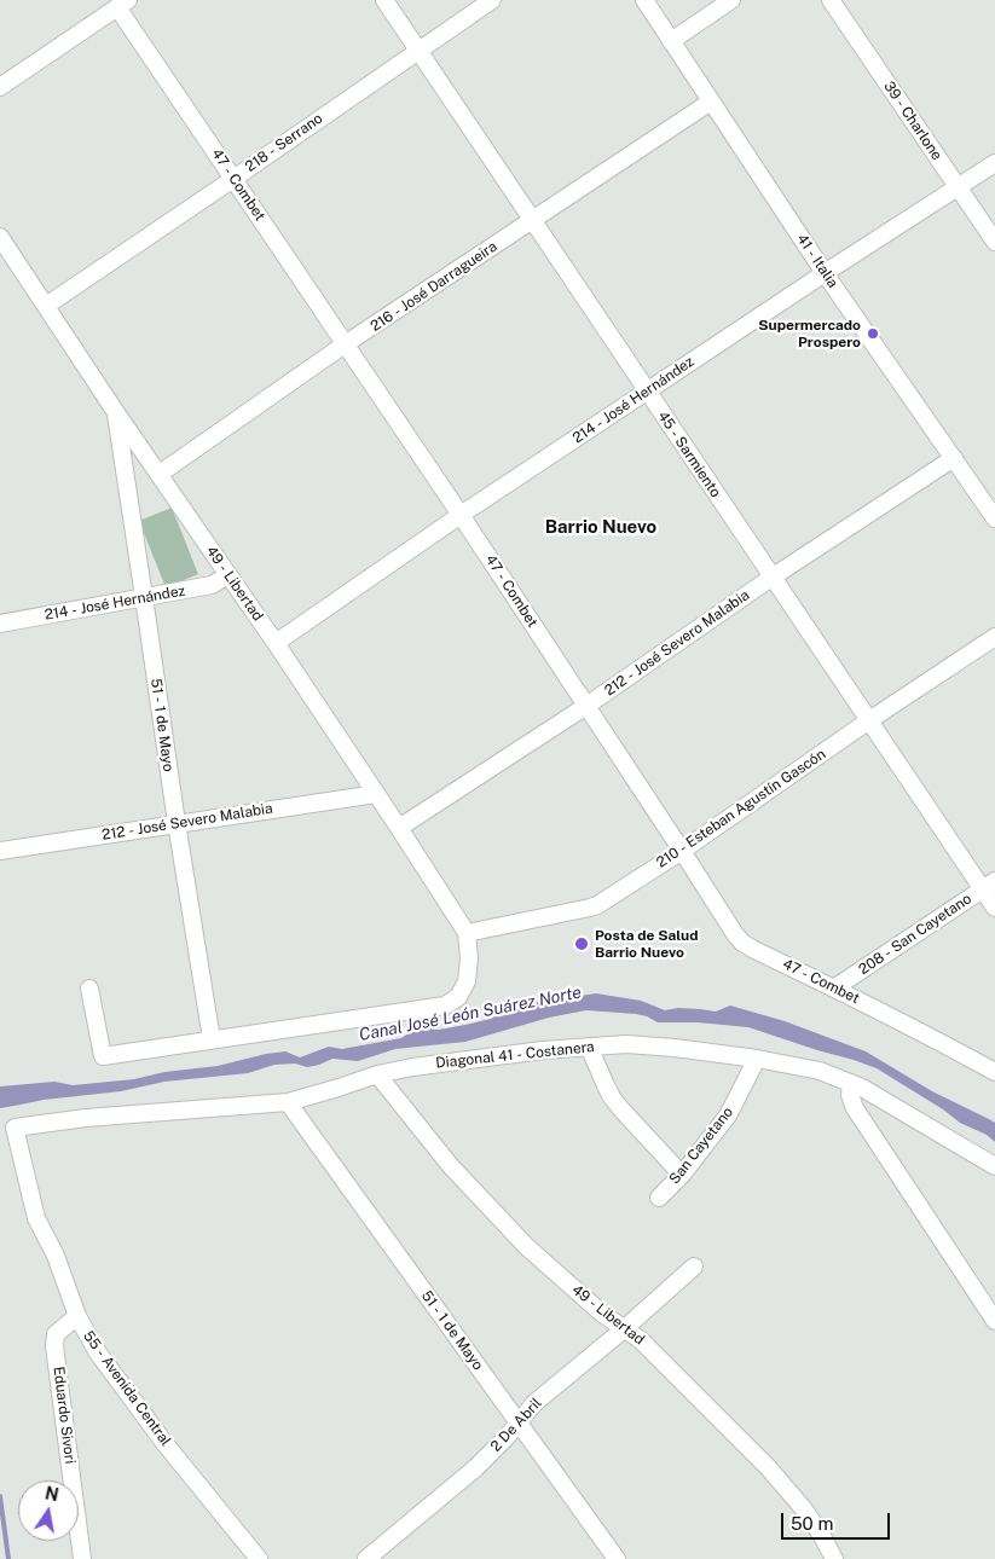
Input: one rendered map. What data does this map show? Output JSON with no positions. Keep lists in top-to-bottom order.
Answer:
{
  "streets": {
    "street": [
      "39 - Charlone",
      "218 - Serrano",
      "47 - Combet",
      "41 - Italia",
      "216 - José Darragueira",
      "214 - José Hernández",
      "45 - Sarmiento",
      "49 - Libertad",
      "212 - José Severo Malabia",
      "51 - 1 de Mayo",
      "210 - Esteban Agustín Gascón",
      "208 - San Cayetano",
      "Diagonal 41 - Costanera",
      "San Cayetano",
      "55 - Avenida Central",
      "Eduardo Sivori",
      "2 De Abril"
    ]
  },
  "crossings": [
    ["39 - Charlone", "214 - José Hernández"],
    ["218 - Serrano", "47 - Combet"],
    ["218 - Serrano", "45 - Sarmiento"],
    ["218 - Serrano", "49 - Libertad"],
    ["47 - Combet", "216 - José Darragueira"],
    ["47 - Combet", "214 - José Hernández"],
    ["47 - Combet", "212 - José Severo Malabia"],
    ["47 - Combet", "210 - Esteban Agustín Gascón"],
    ["47 - Combet", "208 - San Cayetano"],
    ["41 - Italia", "216 - José Darragueira"],
    ["41 - Italia", "214 - José Hernández"],
    ["41 - Italia", "212 - José Severo Malabia"],
    ["216 - José Darragueira", "45 - Sarmiento"],
    ["216 - José Darragueira", "49 - Libertad"],
    ["214 - José Hernández", "45 - Sarmiento"],
    ["214 - José Hernández", "49 - Libertad"],
    ["214 - José Hernández", "51 - 1 de Mayo"],
    ["45 - Sarmiento", "212 - José Severo Malabia"],
    ["45 - Sarmiento", "210 - Esteban Agustín Gascón"],
    ["45 - Sarmiento", "208 - San Cayetano"],
    ["49 - Libertad", "212 - José Severo Malabia"],
    ["49 - Libertad", "51 - 1 de Mayo"],
    ["49 - Libertad", "210 - Esteban Agustín Gascón"],
    ["49 - Libertad", "Diagonal 41 - Costanera"],
    ["49 - Libertad", "2 De Abril"],
    ["212 - José Severo Malabia", "51 - 1 de Mayo"],
    ["51 - 1 de Mayo", "Diagonal 41 - Costanera"],
    ["51 - 1 de Mayo", "2 De Abril"],
    ["Diagonal 41 - Costanera", "San Cayetano"],
    ["Diagonal 41 - Costanera", "55 - Avenida Central"],
    ["55 - Avenida Central", "Eduardo Sivori"]
  ],
  "districts": ["Barrio Nuevo"],
  "water": ["Canal José León Suárez Norte"],
  "places": ["Supermercado Prospero", "Posta de Salud Barrio Nuevo"],
  "scale_bar": "50 m",
  "north": "top"
}
